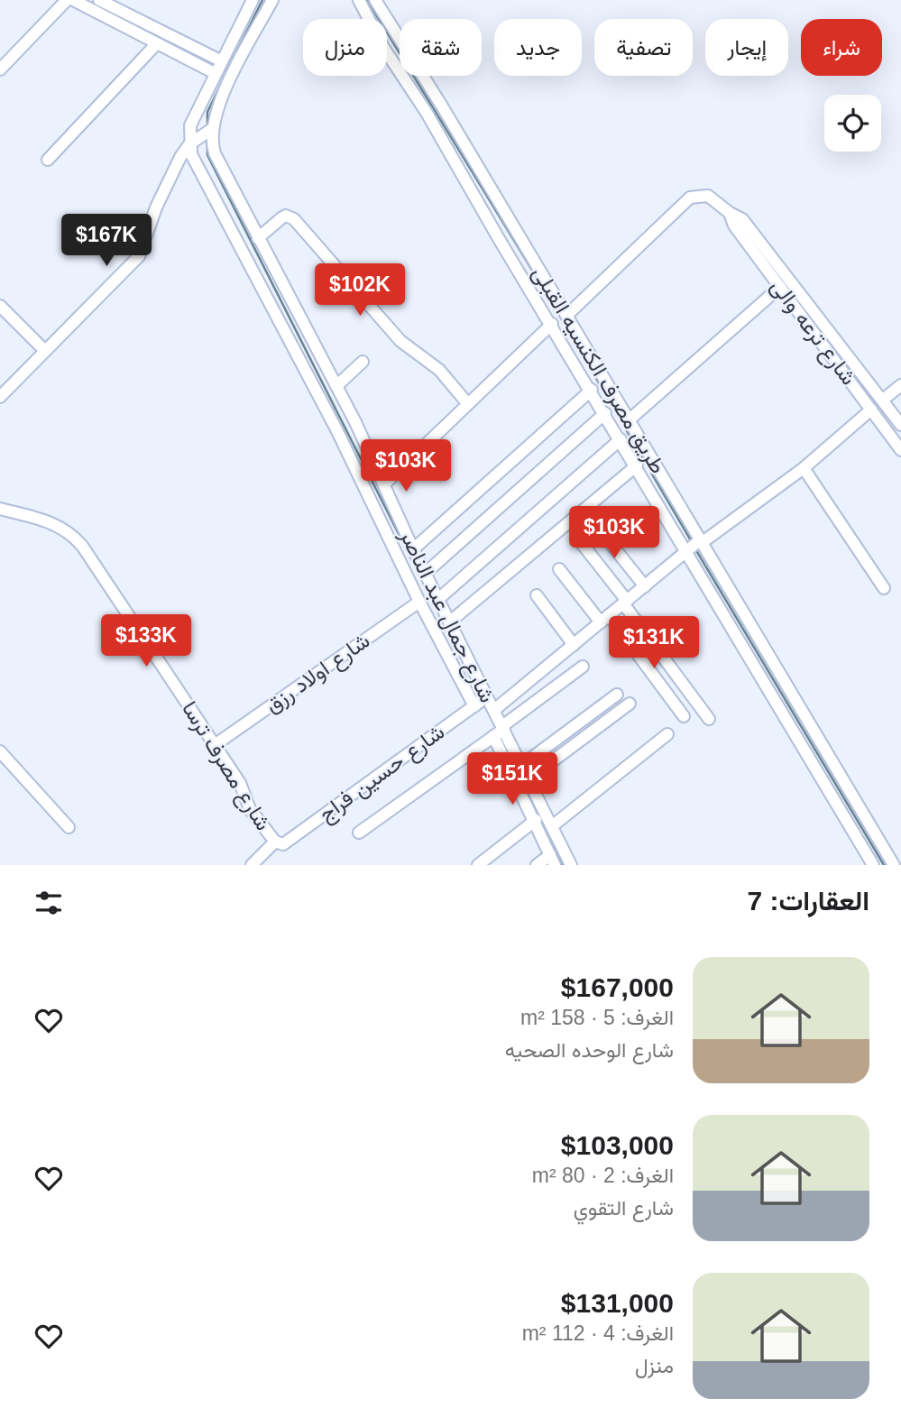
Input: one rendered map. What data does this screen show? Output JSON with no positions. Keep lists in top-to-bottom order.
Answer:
{
  "streets": {
    "street": [
      "شارع ترعه والى",
      "طريق مصرف الكنسيه القبلى",
      "شارع جمال عبد الناصر",
      "شارع اولاد رزق",
      "شارع مصرف ترسا",
      "شارع حسين فراج"
    ]
  },
  "crossings": [
    ["شارع ترعه والى", "طريق مصرف الكنسيه القبلى"],
    ["شارع جمال عبد الناصر", "شارع اولاد رزق"],
    ["شارع جمال عبد الناصر", "شارع حسين فراج"],
    ["شارع اولاد رزق", "شارع مصرف ترسا"],
    ["شارع مصرف ترسا", "شارع حسين فراج"]
  ],
  "page": {
    "chip": [
      "شراء",
      "إيجار",
      "تصفية",
      "جديد",
      "شقة",
      "منزل"
    ],
    "price": [
      "$167K",
      "$102K",
      "$103K",
      "$103K",
      "$133K",
      "$131K",
      "$151K"
    ],
    "heading": "العقارات: 7",
    "list": [
      {
        "name": "$167,000",
        "note": "الغرف: 5 · 158 m² · شارع الوحده الصحيه"
      },
      {
        "name": "$103,000",
        "note": "الغرف: 2 · 80 m² · شارع التقوي"
      },
      {
        "name": "$131,000",
        "note": "الغرف: 4 · 112 m² · منزل"
      }
    ]
  }
}
